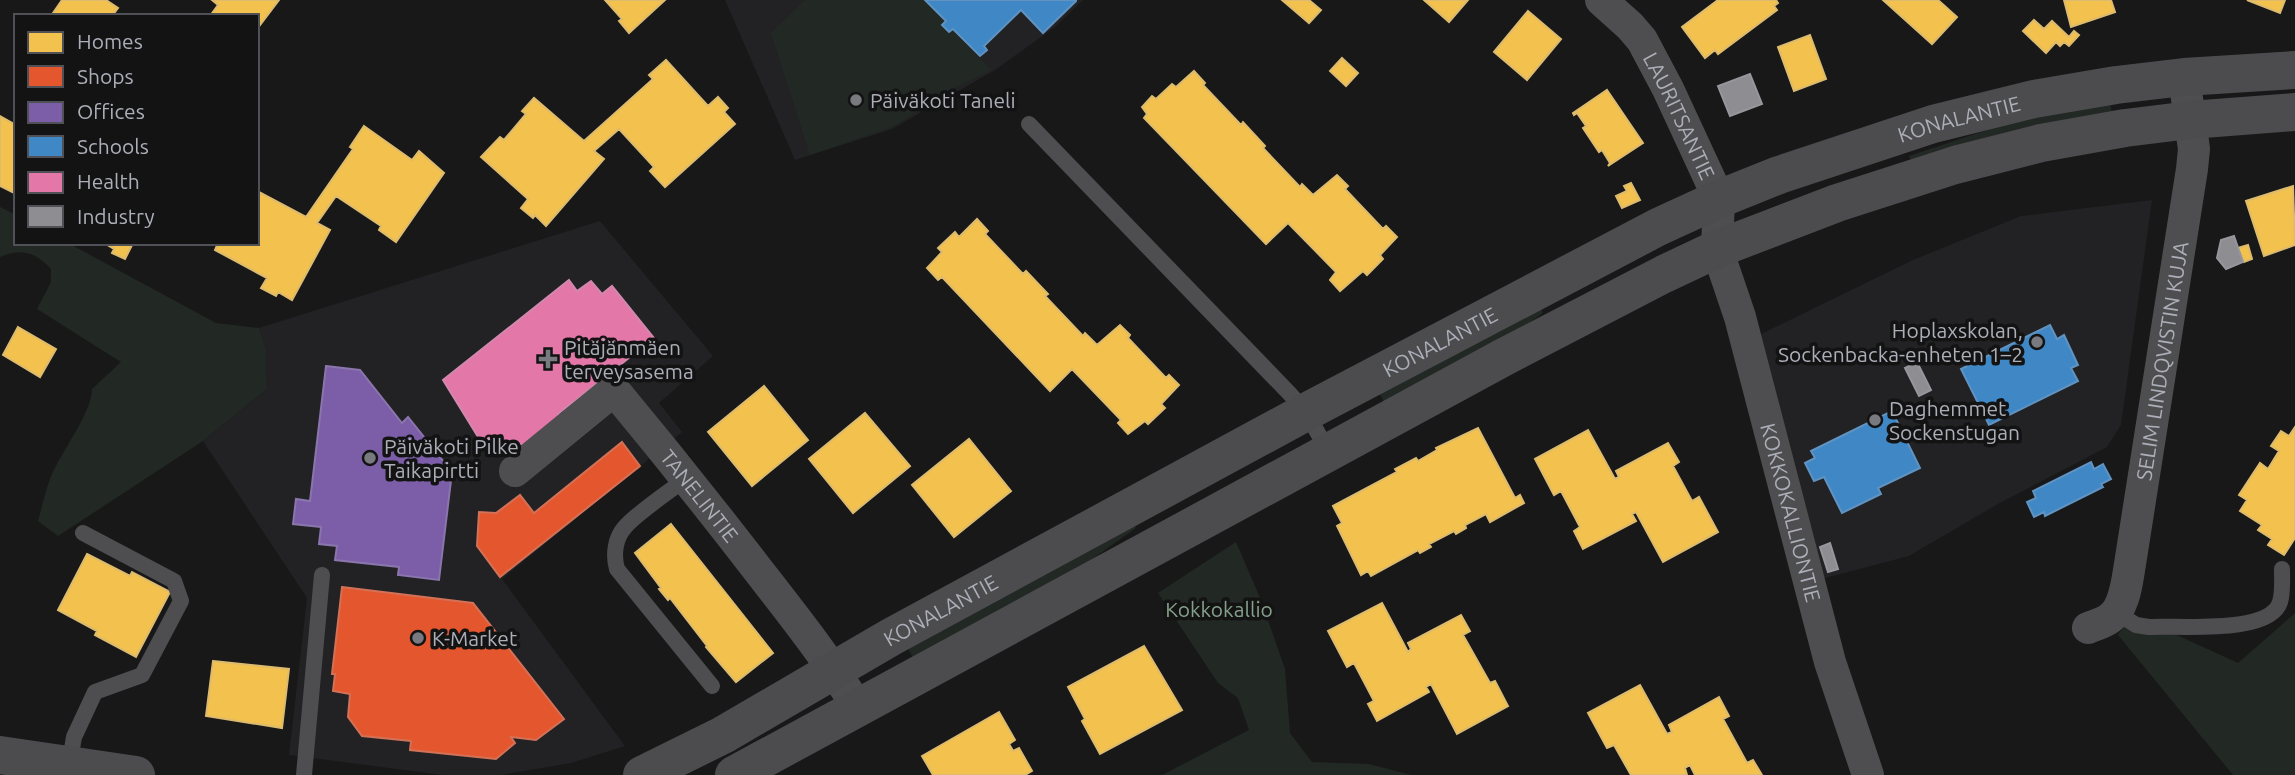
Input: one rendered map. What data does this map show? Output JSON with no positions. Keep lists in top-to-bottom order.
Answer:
{
  "streets": {
    "main road": ["KONALANTIE"],
    "street": [
      "LAURITSANTIE",
      "SELIM LINDQVISTIN KUJA",
      "TANELINTIE",
      "KOKKOKALLIONTIE"
    ]
  },
  "crossings": [
    ["LAURITSANTIE", "KONALANTIE"],
    ["LAURITSANTIE", "KOKKOKALLIONTIE"],
    ["KONALANTIE", "SELIM LINDQVISTIN KUJA"],
    ["KONALANTIE", "TANELINTIE"],
    ["KONALANTIE", "KOKKOKALLIONTIE"]
  ],
  "parks": ["Kokkokallio"],
  "places": {
    "other": [
      "Päiväkoti Taneli",
      "Hoplaxskolan, Sockenbacka-enheten 1–2",
      "Daghemmet Sockenstugan",
      "Päiväkoti Pilke Taikapirtti",
      "K-Market"
    ],
    "health": ["Pitäjänmäen terveysasema"]
  },
  "legend": [
    "Homes",
    "Shops",
    "Offices",
    "Schools",
    "Health",
    "Industry"
  ]
}
